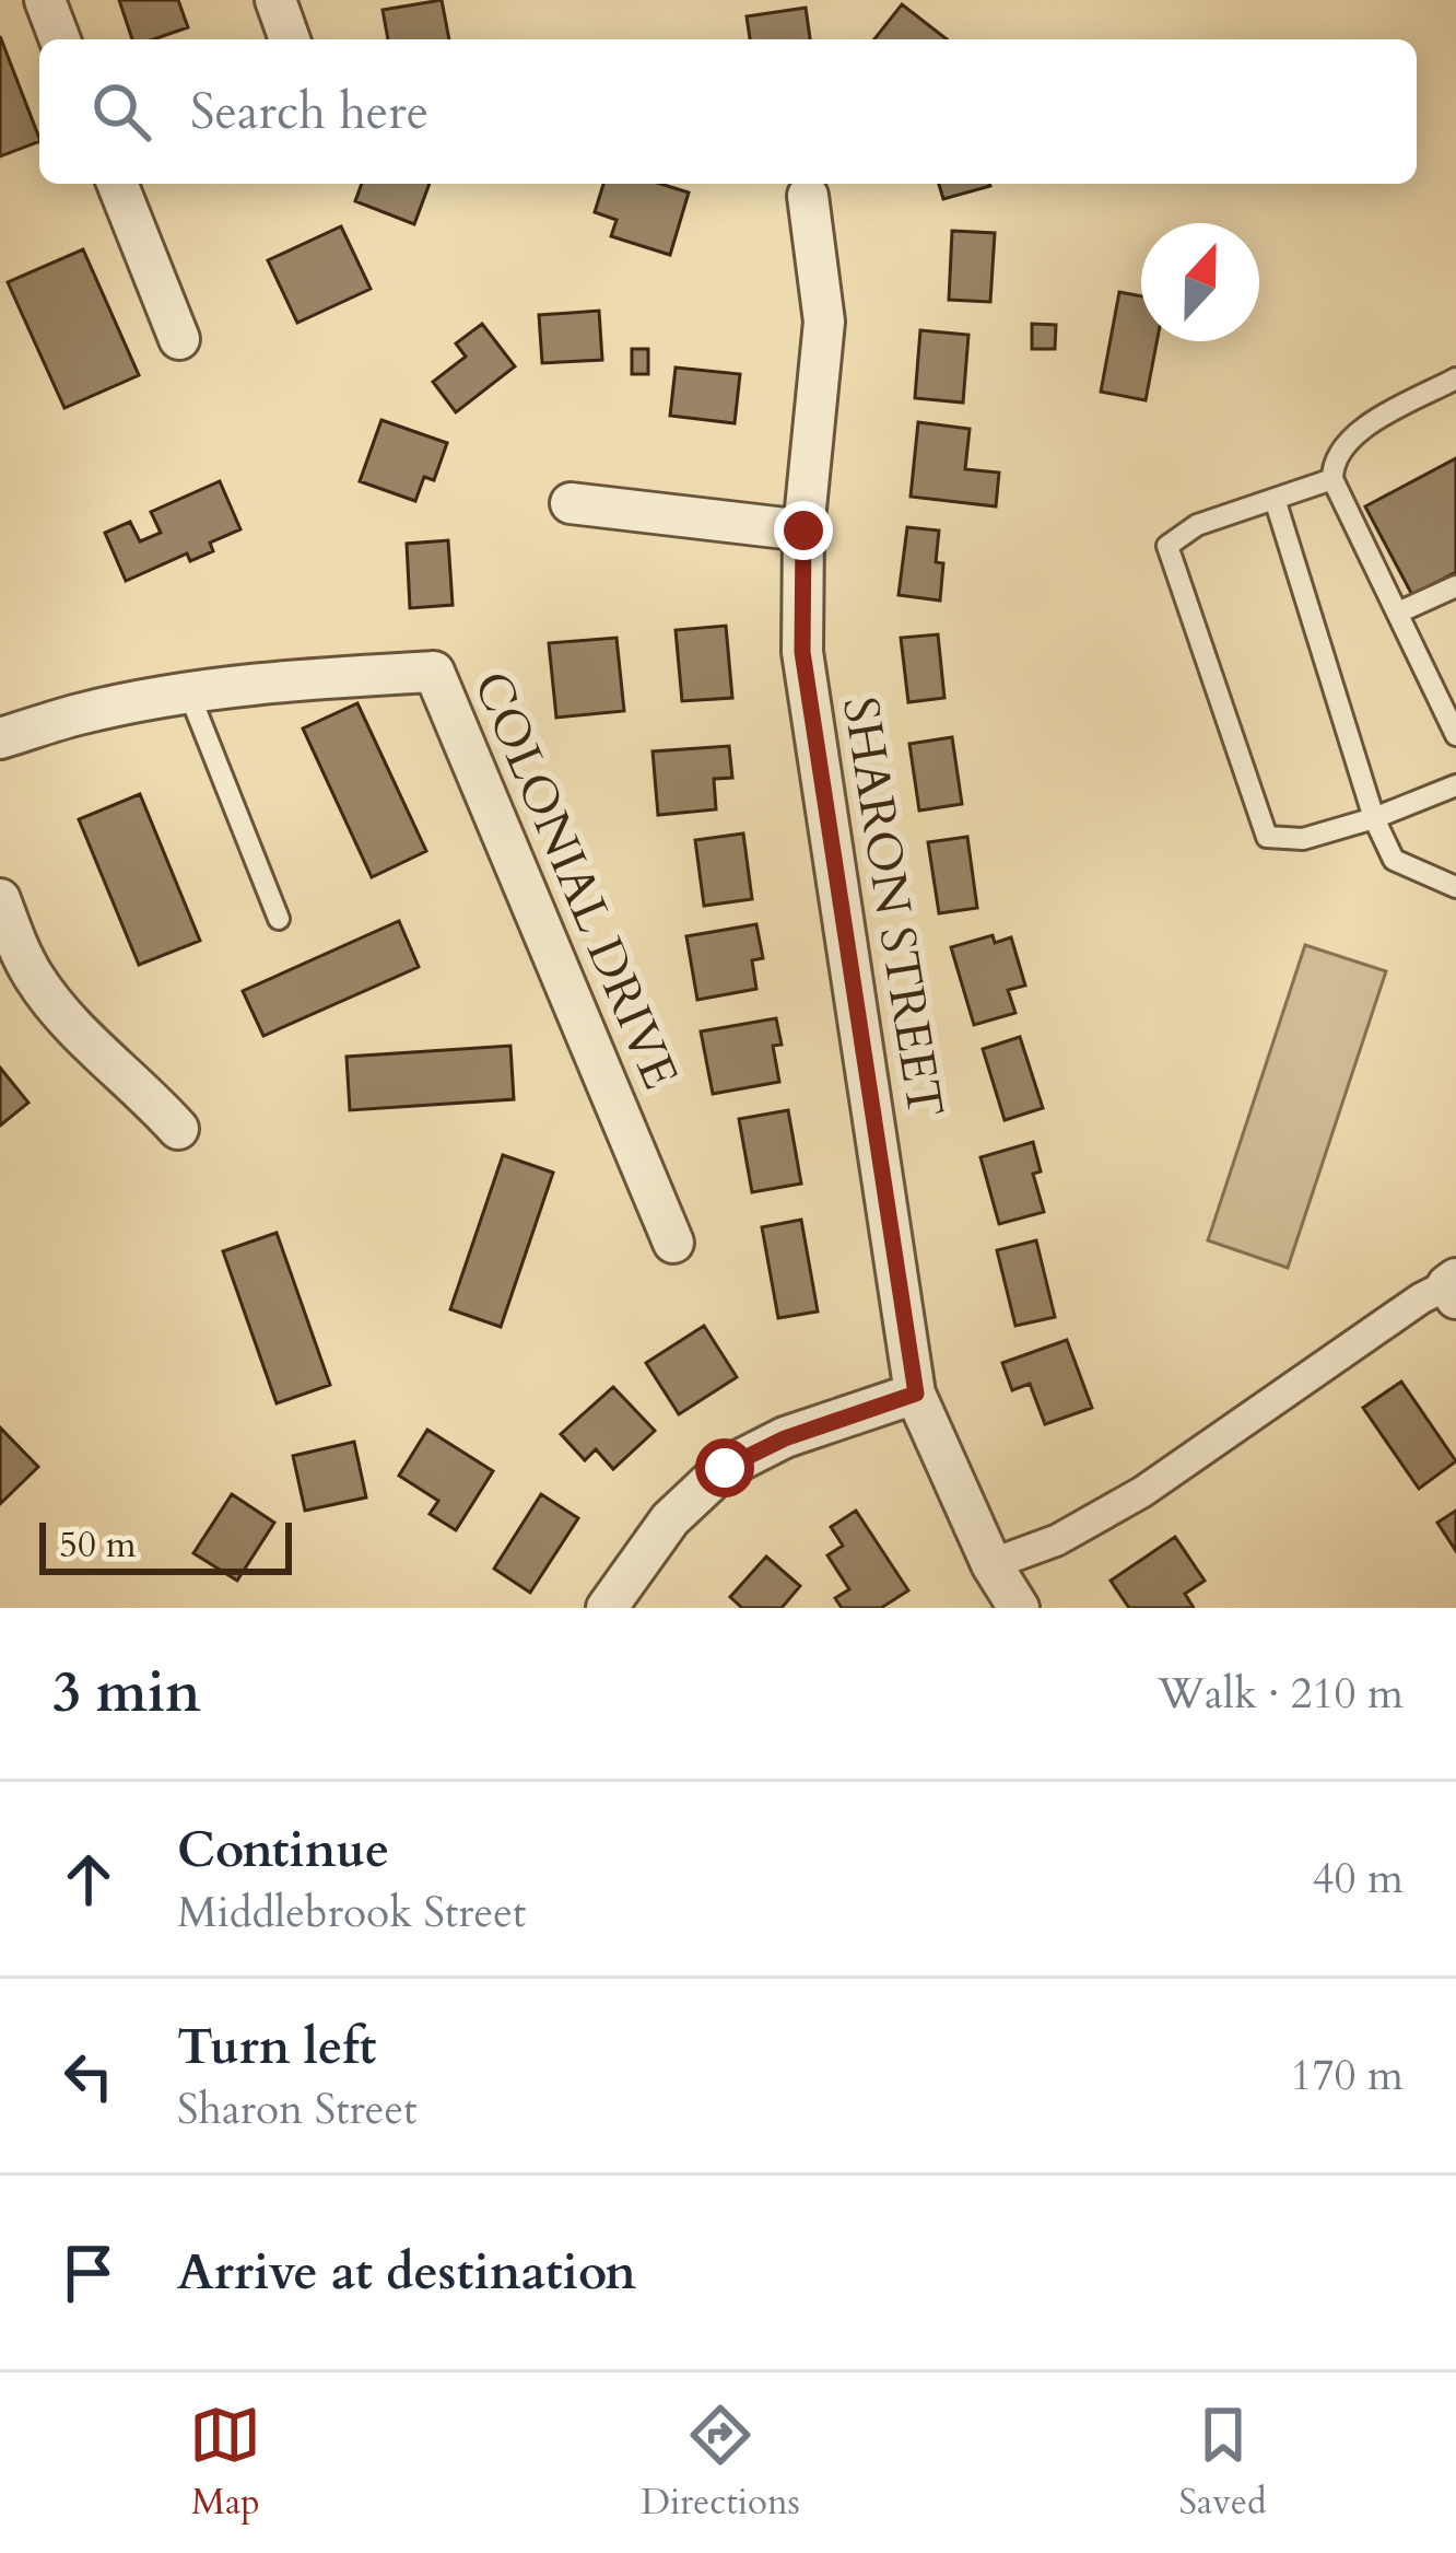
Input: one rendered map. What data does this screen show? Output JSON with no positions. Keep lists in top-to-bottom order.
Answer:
{
  "streets": {
    "street": ["COLONIAL DRIVE", "SHARON STREET"]
  },
  "scale_bar": "50 m",
  "north": "top",
  "page": {
    "search": "Search here",
    "scale": "50 m",
    "heading": ["3 min", "Walk · 210 m"],
    "list": [
      ["Continue", "Middlebrook Street", "40 m"],
      ["Turn left", "Sharon Street", "170 m"],
      "Arrive at destination"
    ],
    "nav": ["Map", "Directions", "Saved"]
  }
}
